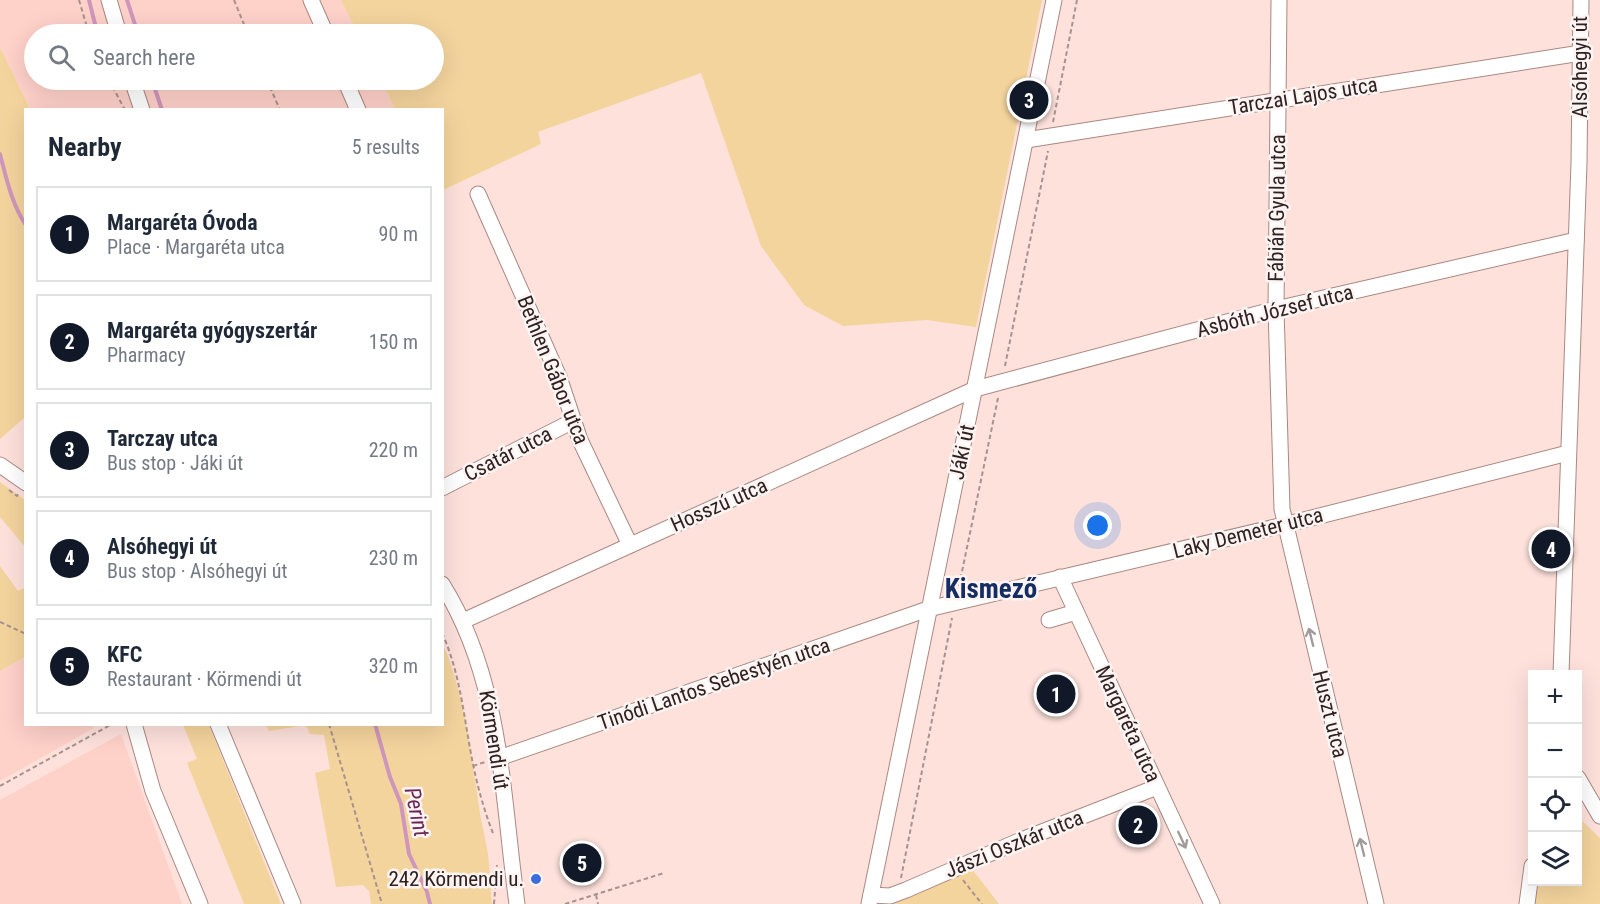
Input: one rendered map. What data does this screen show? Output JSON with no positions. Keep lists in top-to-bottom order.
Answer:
{
  "streets": {
    "street": [
      "Alsóhegyi út",
      "Tarczai Lajos utca",
      "Fábián Gyula utca",
      "Asbóth József utca",
      "Bethlen Gábor utca",
      "Jáki út",
      "Csatár utca",
      "Hosszú utca",
      "Laky Demeter utca",
      "Tinódi Lantos Sebestyén utca",
      "Huszt utca",
      "Margaréta utca",
      "Körmendi út",
      "Jászi Oszkár utca"
    ]
  },
  "crossings": [
    ["Alsóhegyi út", "Tarczai Lajos utca"],
    ["Alsóhegyi út", "Asbóth József utca"],
    ["Alsóhegyi út", "Laky Demeter utca"],
    ["Tarczai Lajos utca", "Fábián Gyula utca"],
    ["Tarczai Lajos utca", "Jáki út"],
    ["Fábián Gyula utca", "Asbóth József utca"],
    ["Fábián Gyula utca", "Laky Demeter utca"],
    ["Fábián Gyula utca", "Huszt utca"],
    ["Asbóth József utca", "Jáki út"],
    ["Asbóth József utca", "Hosszú utca"],
    ["Bethlen Gábor utca", "Csatár utca"],
    ["Bethlen Gábor utca", "Hosszú utca"],
    ["Jáki út", "Hosszú utca"],
    ["Jáki út", "Laky Demeter utca"],
    ["Jáki út", "Tinódi Lantos Sebestyén utca"],
    ["Jáki út", "Jászi Oszkár utca"],
    ["Hosszú utca", "Körmendi út"],
    ["Laky Demeter utca", "Tinódi Lantos Sebestyén utca"],
    ["Laky Demeter utca", "Huszt utca"],
    ["Laky Demeter utca", "Margaréta utca"],
    ["Tinódi Lantos Sebestyén utca", "Körmendi út"],
    ["Margaréta utca", "Jászi Oszkár utca"]
  ],
  "one_way": ["Huszt utca", "Margaréta utca"],
  "districts": ["Kismező"],
  "water": ["Perint"],
  "places": ["242 Körmendi u."],
  "page": {
    "search": "Search here",
    "pins": [
      "3",
      "4",
      "1",
      "2",
      "5"
    ],
    "heading": ["Nearby", "5 results"],
    "list": [
      {
        "mark": "1",
        "name": "Margaréta Óvoda",
        "note": "Place · Margaréta utca",
        "value": "90 m"
      },
      {
        "mark": "2",
        "name": "Margaréta gyógyszertár",
        "note": "Pharmacy",
        "value": "150 m"
      },
      {
        "mark": "3",
        "name": "Tarczay utca",
        "note": "Bus stop · Jáki út",
        "value": "220 m"
      },
      {
        "mark": "4",
        "name": "Alsóhegyi út",
        "note": "Bus stop · Alsóhegyi út",
        "value": "230 m"
      },
      {
        "mark": "5",
        "name": "KFC",
        "note": "Restaurant · Körmendi út",
        "value": "320 m"
      }
    ],
    "map_buttons": ["+", "−"]
  }
}
